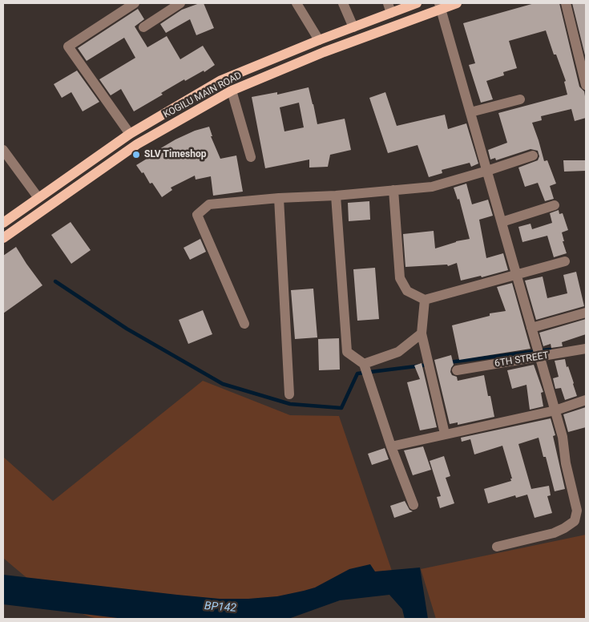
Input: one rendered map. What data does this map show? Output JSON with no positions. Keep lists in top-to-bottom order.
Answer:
{
  "streets": {
    "main road": ["KOGILU MAIN ROAD"],
    "street": ["6TH STREET"]
  },
  "water": ["BP142"],
  "places": ["SLV Timeshop"]
}
